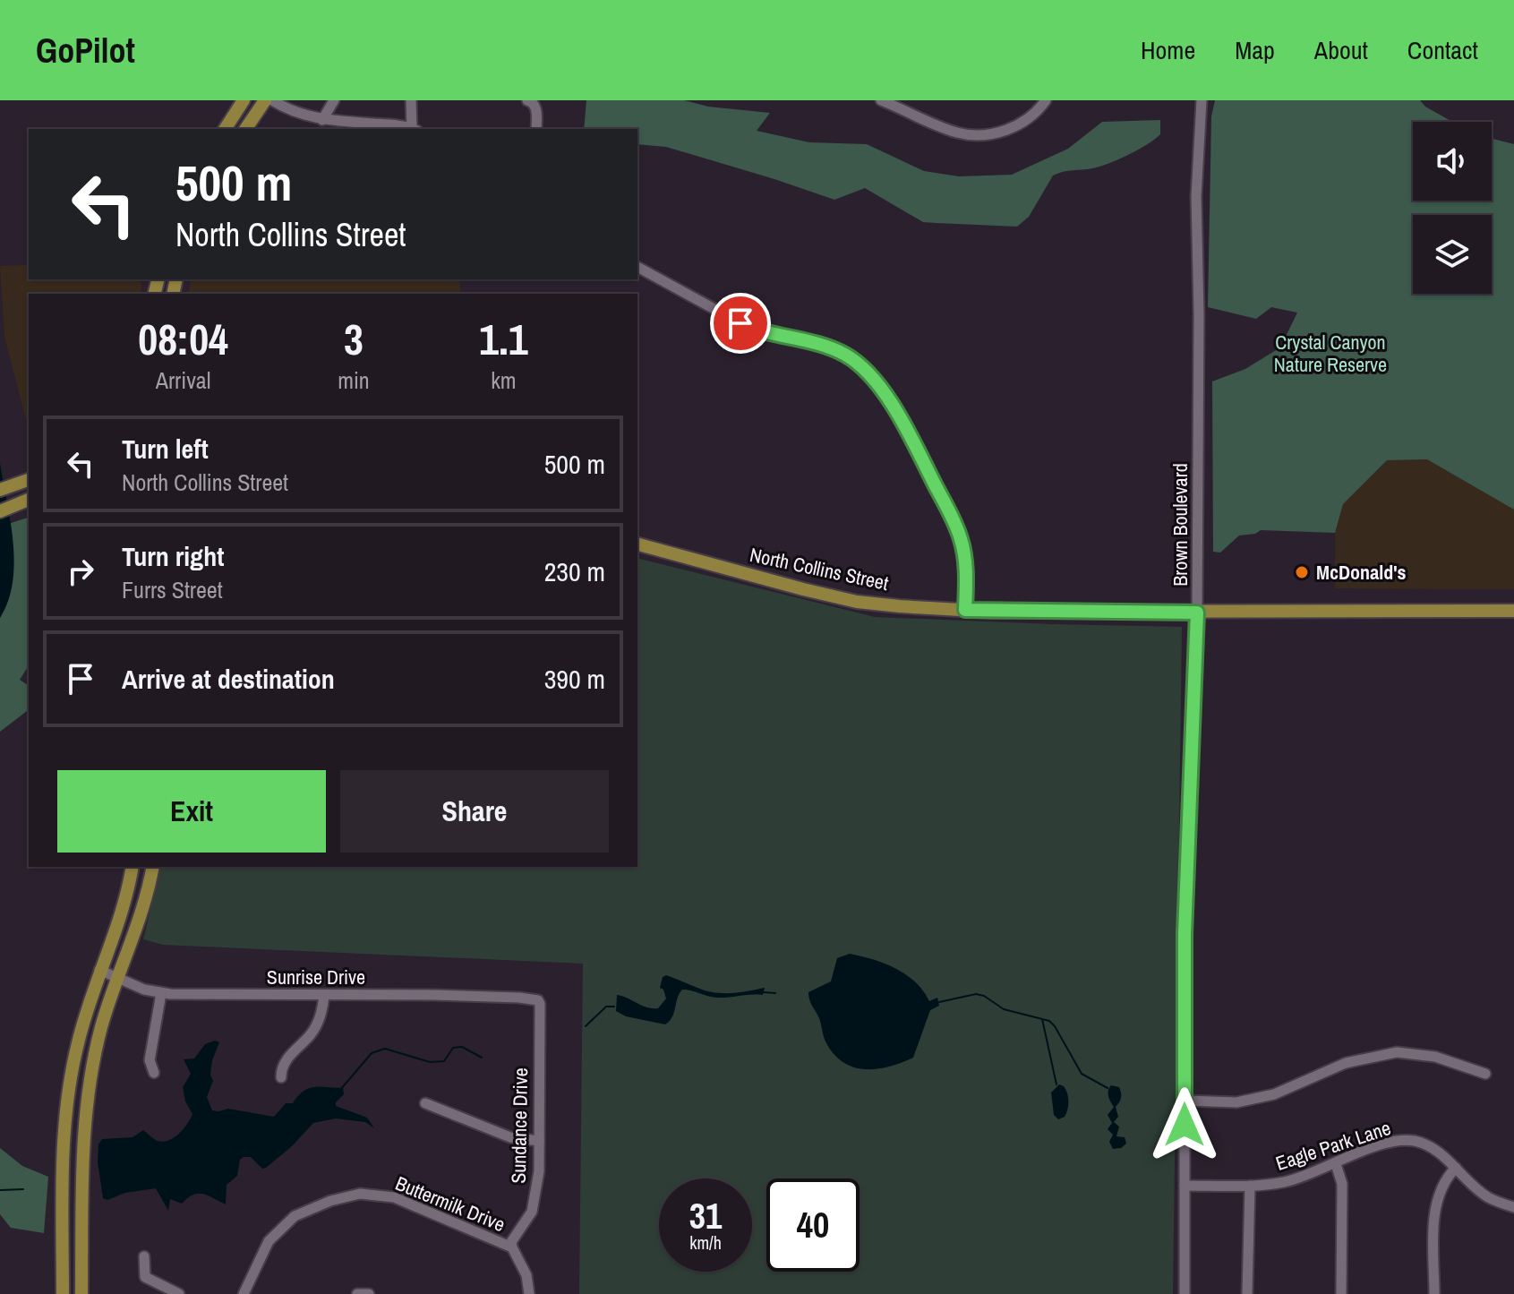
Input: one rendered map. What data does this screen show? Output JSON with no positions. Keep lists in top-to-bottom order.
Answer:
{
  "streets": {
    "main road": ["North Collins Street"],
    "street": [
      "Brown Boulevard",
      "Sunrise Drive",
      "Sundance Drive",
      "Eagle Park Lane",
      "Buttermilk Drive"
    ]
  },
  "crossings": [
    ["Brown Boulevard", "North Collins Street"],
    ["Brown Boulevard", "Eagle Park Lane"],
    ["Sunrise Drive", "Sundance Drive"],
    ["Sundance Drive", "Buttermilk Drive"]
  ],
  "parks": ["Crystal Canyon Nature Reserve"],
  "places": ["McDonald's"],
  "page": {
    "header": "GoPilot",
    "nav": [
      "Home",
      "Map",
      "About",
      "Contact"
    ],
    "turn": ["500 m", "North Collins Street"],
    "eta": [
      "08:04",
      "Arrival",
      "3",
      "min",
      "1.1",
      "km"
    ],
    "list": [
      {
        "name": "Turn left",
        "note": "North Collins Street",
        "value": "500 m"
      },
      {
        "name": "Turn right",
        "note": "Furrs Street",
        "value": "230 m"
      },
      {
        "name": "Arrive at destination",
        "value": "390 m"
      }
    ],
    "buttons": ["Exit", "Share"],
    "speed": "31 km/h",
    "limit": "40"
  }
}
